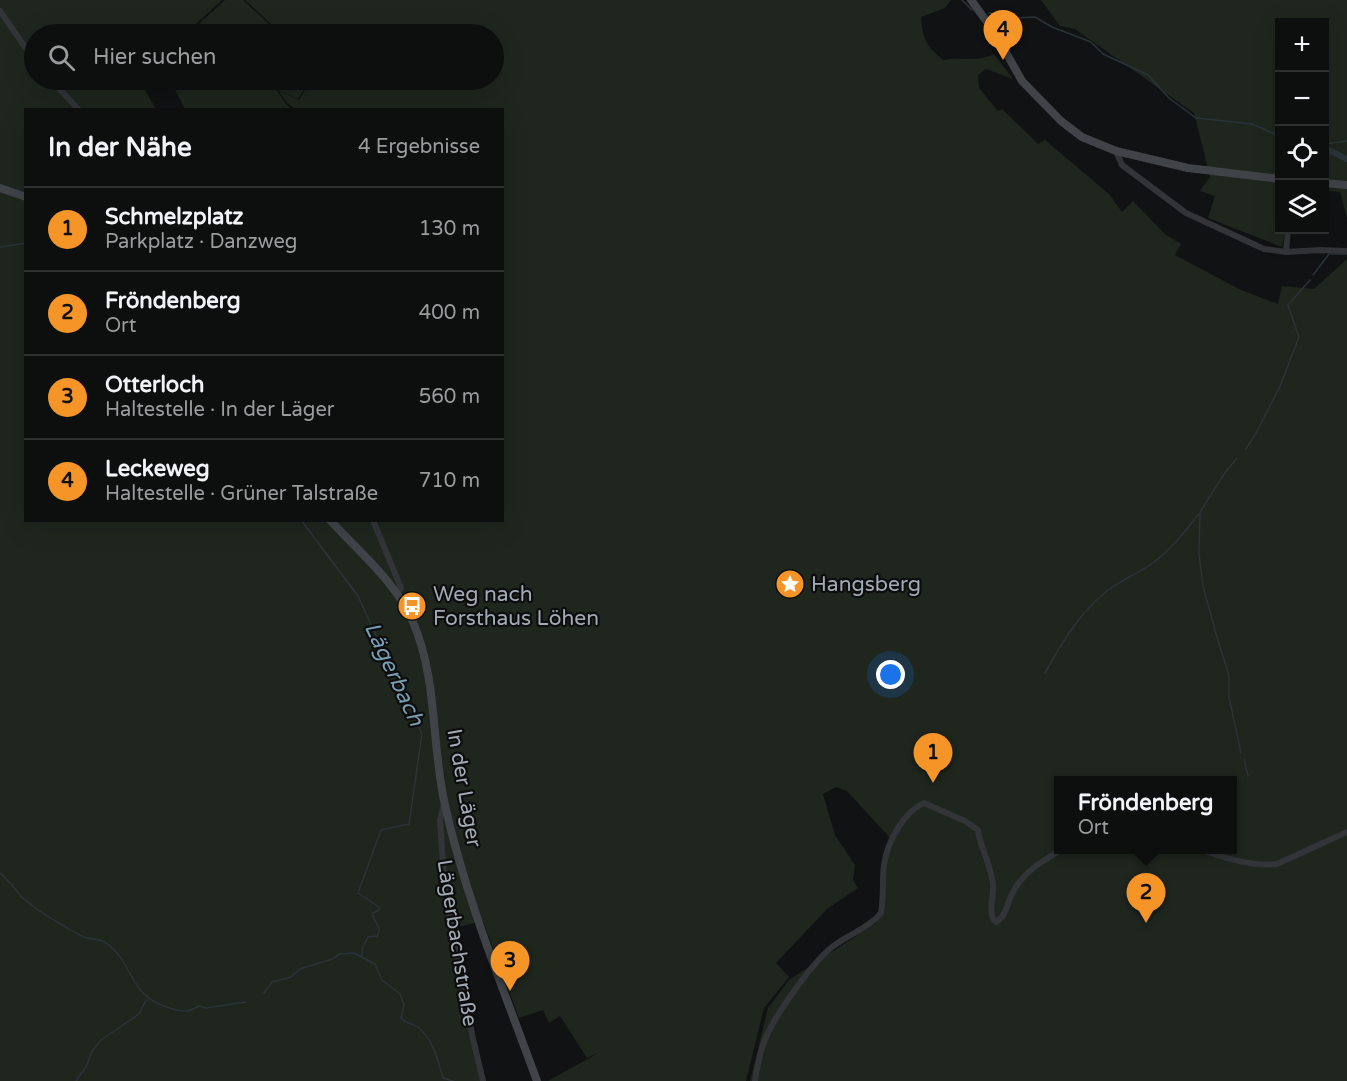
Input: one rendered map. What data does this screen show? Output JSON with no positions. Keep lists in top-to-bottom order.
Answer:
{
  "streets": {
    "main road": ["In der Läger"],
    "street": ["Lägerbachstraße"]
  },
  "crossings": [
    ["In der Läger", "Lägerbachstraße"]
  ],
  "water": ["Lägerbach"],
  "places": {
    "place": ["Hangsberg"],
    "bus stop": ["Weg nach Forsthaus Löhen"]
  },
  "page": {
    "pins": [
      "4",
      "1",
      "2",
      "3"
    ],
    "map_buttons": ["+", "−"],
    "search": "Hier suchen",
    "heading": ["In der Nähe", "4 Ergebnisse"],
    "list": [
      {
        "mark": "1",
        "name": "Schmelzplatz",
        "note": "Parkplatz · Danzweg",
        "value": "130 m"
      },
      {
        "mark": "2",
        "name": "Fröndenberg",
        "note": "Ort",
        "value": "400 m"
      },
      {
        "mark": "3",
        "name": "Otterloch",
        "note": "Haltestelle · In der Läger",
        "value": "560 m"
      },
      {
        "mark": "4",
        "name": "Leckeweg",
        "note": "Haltestelle · Grüner Talstraße",
        "value": "710 m"
      }
    ],
    "popup": ["Fröndenberg", "Ort"]
  }
}
